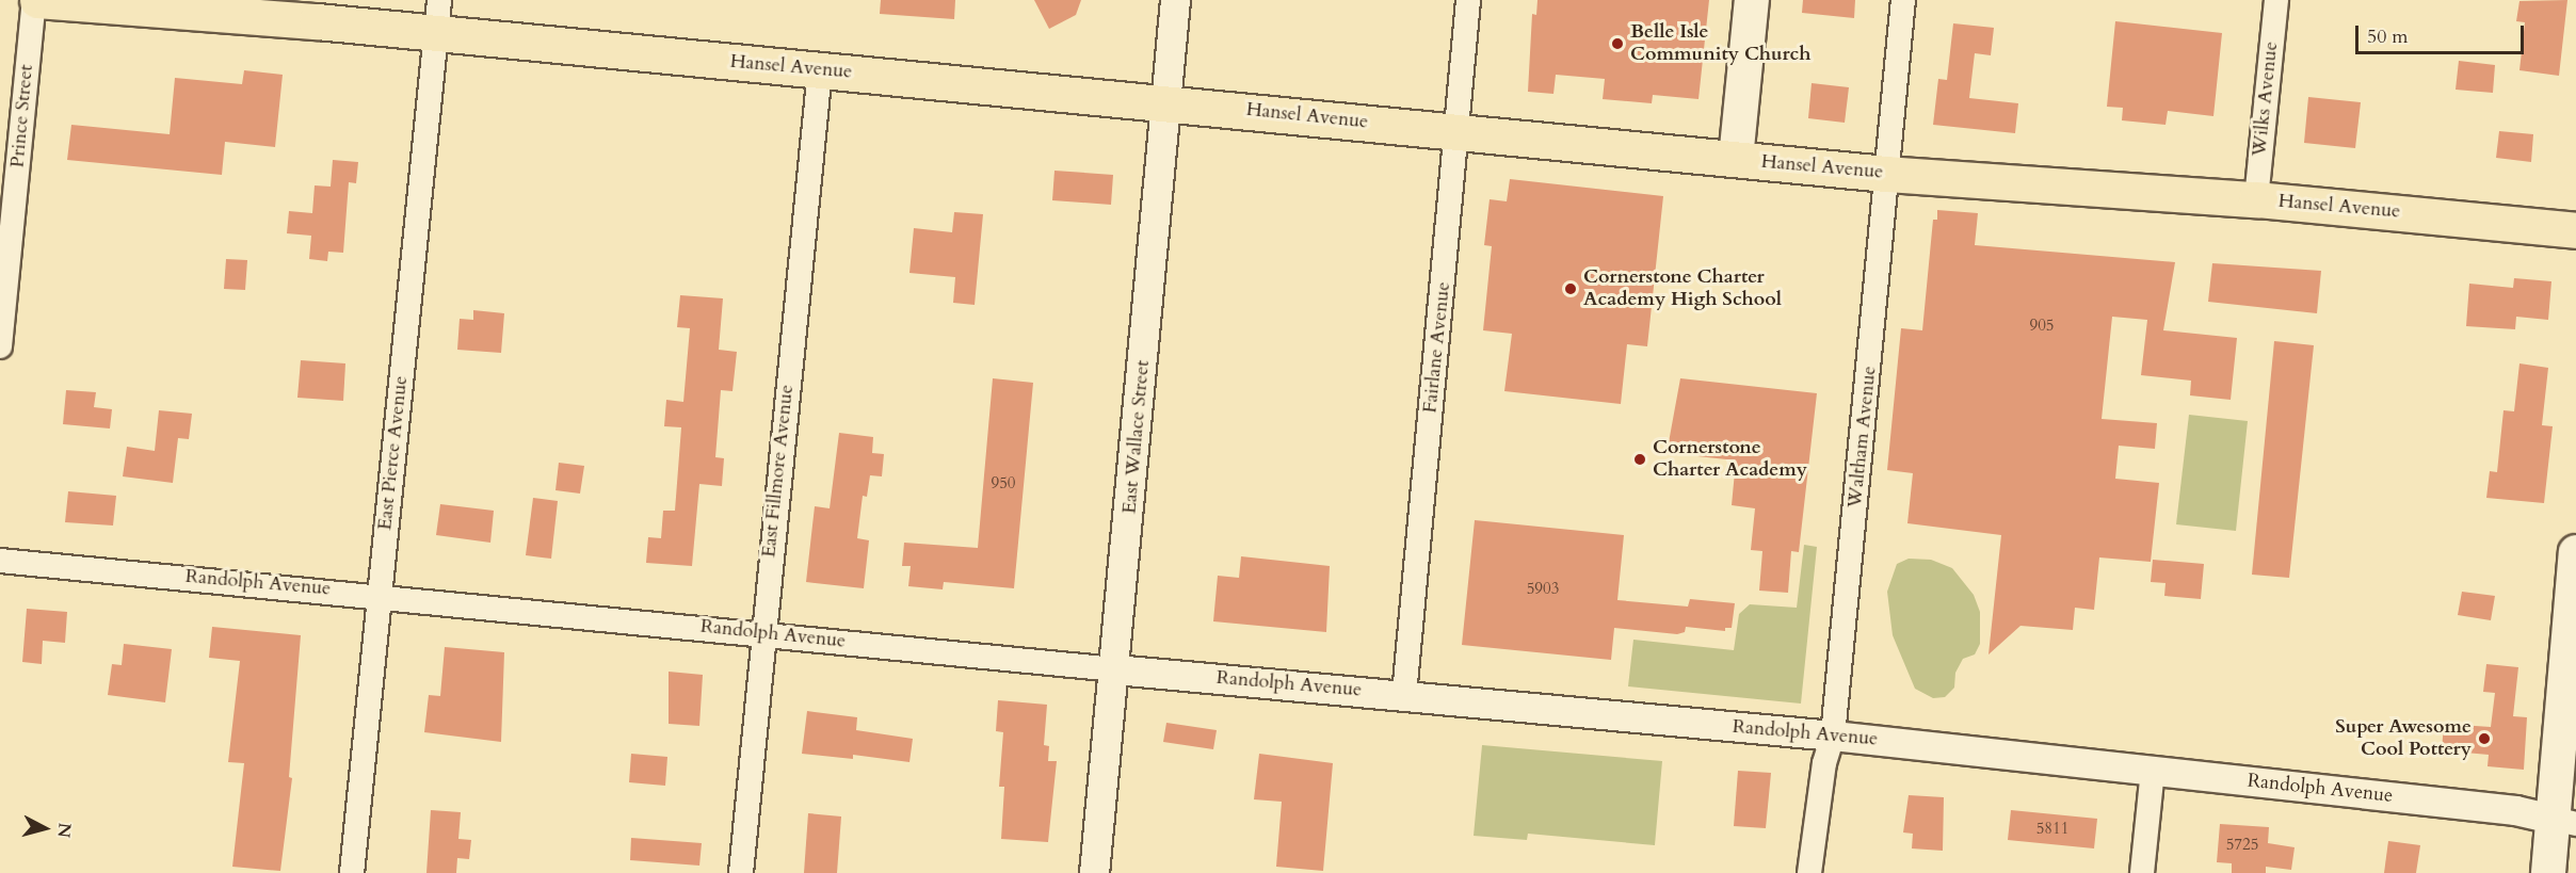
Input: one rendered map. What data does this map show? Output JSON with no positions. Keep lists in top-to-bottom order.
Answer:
{
  "streets": {
    "main road": ["Hansel Avenue"],
    "street": [
      "Wilks Avenue",
      "Prince Street",
      "Fairlane Avenue",
      "East Wallace Street",
      "Waltham Avenue",
      "East Pierce Avenue",
      "East Fillmore Avenue",
      "Randolph Avenue"
    ]
  },
  "crossings": [
    ["Hansel Avenue", "Wilks Avenue"],
    ["Hansel Avenue", "Prince Street"],
    ["Hansel Avenue", "Fairlane Avenue"],
    ["Hansel Avenue", "East Wallace Street"],
    ["Hansel Avenue", "Waltham Avenue"],
    ["Hansel Avenue", "East Pierce Avenue"],
    ["Hansel Avenue", "East Fillmore Avenue"],
    ["Fairlane Avenue", "Randolph Avenue"],
    ["East Wallace Street", "Randolph Avenue"],
    ["Waltham Avenue", "Randolph Avenue"],
    ["East Pierce Avenue", "Randolph Avenue"],
    ["East Fillmore Avenue", "Randolph Avenue"]
  ],
  "places": [
    "Belle Isle Community Church",
    "Cornerstone Charter Academy High School",
    "Cornerstone Charter Academy",
    "Super Awesome Cool Pottery"
  ],
  "house_numbers": [
    "905",
    "950",
    "5903",
    "5811",
    "5725"
  ],
  "scale_bar": "50 m",
  "north": "right"
}
